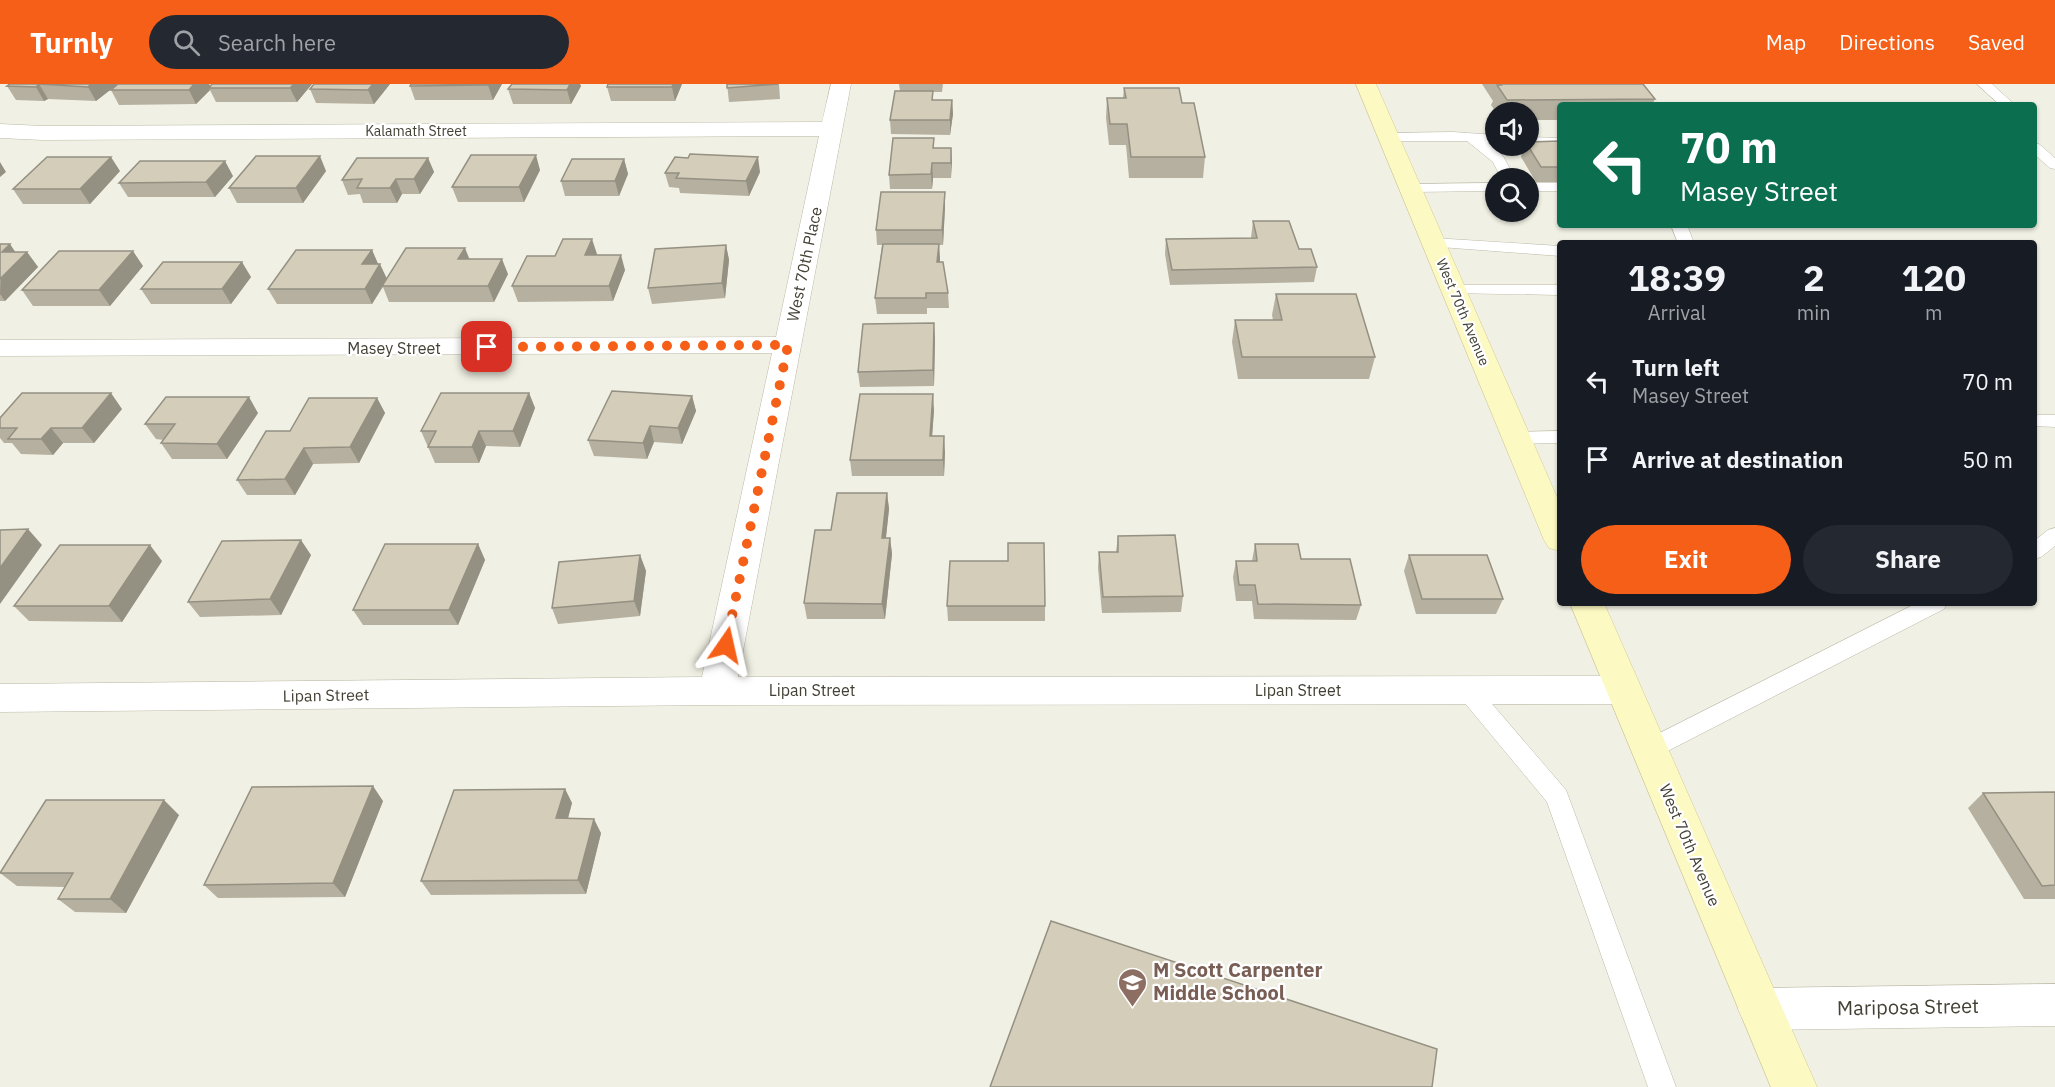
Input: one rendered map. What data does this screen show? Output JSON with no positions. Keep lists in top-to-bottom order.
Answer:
{
  "streets": {
    "main road": ["West 70th Avenue"],
    "street": [
      "Kalamath Street",
      "West 70th Place",
      "Masey Street",
      "Lipan Street",
      "Mariposa Street"
    ]
  },
  "crossings": [
    ["Kalamath Street", "West 70th Place"],
    ["West 70th Place", "Masey Street"],
    ["West 70th Place", "Lipan Street"],
    ["West 70th Avenue", "Lipan Street"],
    ["West 70th Avenue", "Mariposa Street"]
  ],
  "places": {
    "school or university": ["M Scott Carpenter Middle School"]
  },
  "page": {
    "header": "Turnly",
    "search": "Search here",
    "nav": ["Map", "Directions", "Saved"],
    "turn": ["70 m", "Masey Street"],
    "eta": [
      "18:39",
      "Arrival",
      "2",
      "min",
      "120",
      "m"
    ],
    "list": [
      {
        "name": "Turn left",
        "note": "Masey Street",
        "value": "70 m"
      },
      {
        "name": "Arrive at destination",
        "value": "50 m"
      }
    ],
    "buttons": ["Exit", "Share"]
  }
}
